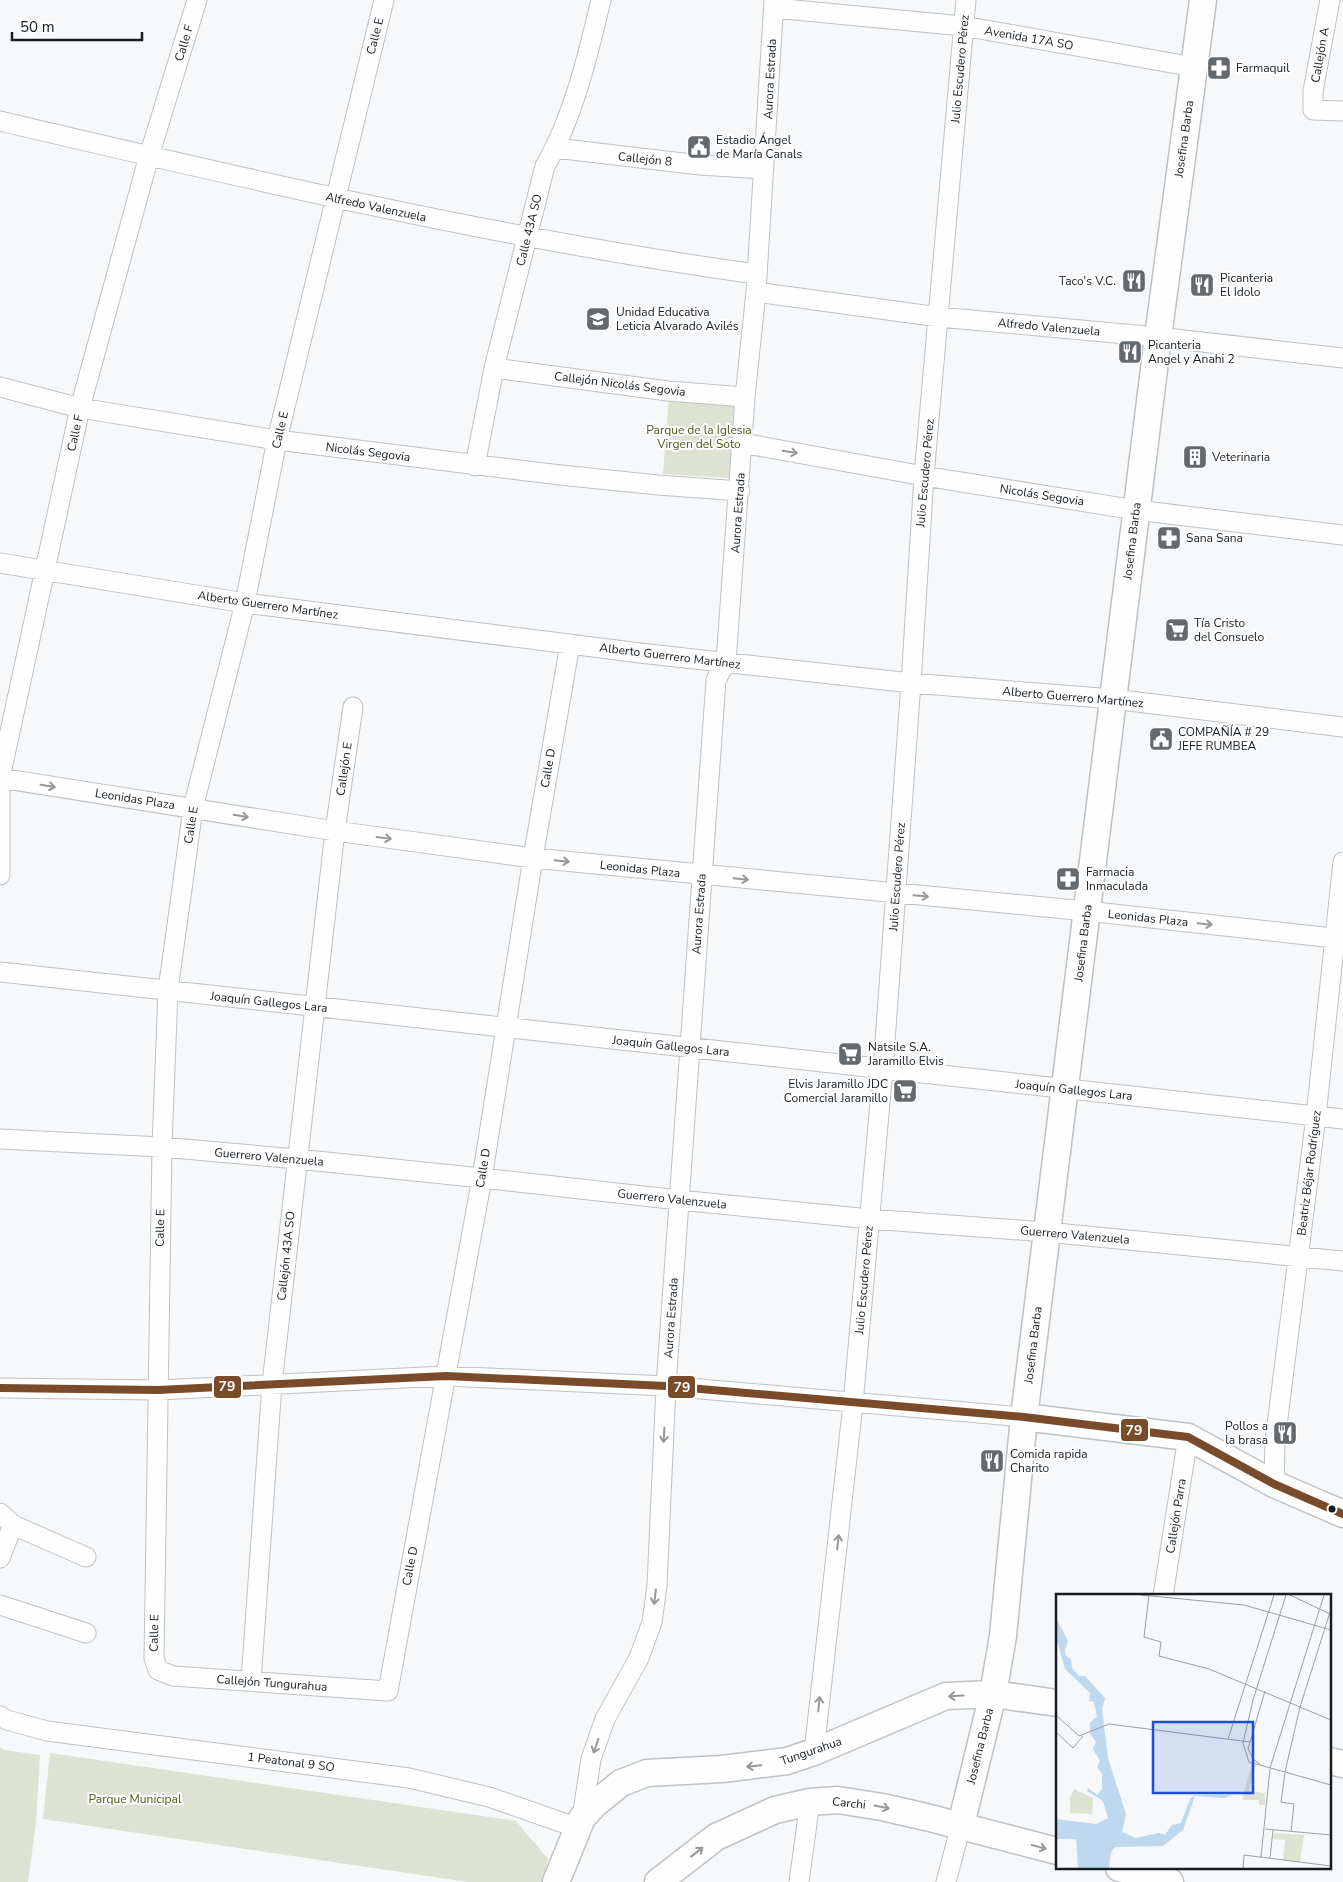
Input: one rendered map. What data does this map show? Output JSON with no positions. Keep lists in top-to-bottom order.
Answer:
{
  "streets": {
    "street": [
      "Calle E",
      "Avenida 17A SO",
      "Calle F",
      "Callejón A",
      "Julio Escudero Pérez",
      "Aurora Estrada",
      "Josefina Barba",
      "Callejón 8",
      "Alfredo Valenzuela",
      "Calle 43A SO",
      "Callejón Nicolás Segovia",
      "Nicolás Segovia",
      "Alberto Guerrero Martínez",
      "Calle D",
      "Callejón E",
      "Leonidas Plaza",
      "Joaquín Gallegos Lara",
      "Guerrero Valenzuela",
      "Beatriz Béjar Rodríguez",
      "Callejón 43A SO",
      "Callejón Parra",
      "Callejón Tungurahua",
      "Tungurahua",
      "1 Peatonal 9 SO",
      "Carchi"
    ]
  },
  "crossings": [
    ["Calle E", "Alfredo Valenzuela"],
    ["Calle E", "Nicolás Segovia"],
    ["Calle E", "Alberto Guerrero Martínez"],
    ["Calle E", "Leonidas Plaza"],
    ["Calle E", "Joaquín Gallegos Lara"],
    ["Calle E", "Guerrero Valenzuela"],
    ["Calle E", "Callejón Tungurahua"],
    ["Avenida 17A SO", "Julio Escudero Pérez"],
    ["Avenida 17A SO", "Aurora Estrada"],
    ["Avenida 17A SO", "Josefina Barba"],
    ["Calle F", "Alfredo Valenzuela"],
    ["Calle F", "Nicolás Segovia"],
    ["Calle F", "Alberto Guerrero Martínez"],
    ["Calle F", "Leonidas Plaza"],
    ["Julio Escudero Pérez", "Alfredo Valenzuela"],
    ["Julio Escudero Pérez", "Nicolás Segovia"],
    ["Julio Escudero Pérez", "Alberto Guerrero Martínez"],
    ["Julio Escudero Pérez", "Leonidas Plaza"],
    ["Julio Escudero Pérez", "Joaquín Gallegos Lara"],
    ["Julio Escudero Pérez", "Guerrero Valenzuela"],
    ["Julio Escudero Pérez", "Tungurahua"],
    ["Aurora Estrada", "Callejón 8"],
    ["Aurora Estrada", "Alfredo Valenzuela"],
    ["Aurora Estrada", "Callejón Nicolás Segovia"],
    ["Aurora Estrada", "Nicolás Segovia"],
    ["Aurora Estrada", "Alberto Guerrero Martínez"],
    ["Aurora Estrada", "Leonidas Plaza"],
    ["Aurora Estrada", "Joaquín Gallegos Lara"],
    ["Aurora Estrada", "Guerrero Valenzuela"],
    ["Aurora Estrada", "Tungurahua"],
    ["Aurora Estrada", "1 Peatonal 9 SO"],
    ["Josefina Barba", "Alfredo Valenzuela"],
    ["Josefina Barba", "Nicolás Segovia"],
    ["Josefina Barba", "Alberto Guerrero Martínez"],
    ["Josefina Barba", "Leonidas Plaza"],
    ["Josefina Barba", "Joaquín Gallegos Lara"],
    ["Josefina Barba", "Guerrero Valenzuela"],
    ["Josefina Barba", "Tungurahua"],
    ["Josefina Barba", "Carchi"],
    ["Callejón 8", "Calle 43A SO"],
    ["Alfredo Valenzuela", "Calle 43A SO"],
    ["Calle 43A SO", "Callejón Nicolás Segovia"],
    ["Calle 43A SO", "Nicolás Segovia"],
    ["Alberto Guerrero Martínez", "Calle D"],
    ["Calle D", "Leonidas Plaza"],
    ["Calle D", "Joaquín Gallegos Lara"],
    ["Calle D", "Guerrero Valenzuela"],
    ["Calle D", "Callejón Tungurahua"],
    ["Callejón E", "Leonidas Plaza"],
    ["Callejón E", "Callejón 43A SO"],
    ["Leonidas Plaza", "Beatriz Béjar Rodríguez"],
    ["Leonidas Plaza", "Callejón 43A SO"],
    ["Joaquín Gallegos Lara", "Beatriz Béjar Rodríguez"],
    ["Joaquín Gallegos Lara", "Callejón 43A SO"],
    ["Guerrero Valenzuela", "Beatriz Béjar Rodríguez"],
    ["Guerrero Valenzuela", "Callejón 43A SO"],
    ["Callejón 43A SO", "Callejón Tungurahua"],
    ["Tungurahua", "1 Peatonal 9 SO"]
  ],
  "one_way": ["Leonidas Plaza", "Tungurahua", "Carchi"],
  "parks": ["Parque de la Iglesia Virgen del Soto", "Parque Municipal"],
  "places": {
    "pharmacy": ["Farmaquil", "Sana Sana", "Farmacia Inmaculada"],
    "public building": ["Estadio Ángel de María Canals", "COMPAÑÍA # 29 JEFE RUMBEA"],
    "restaurant": [
      "Taco's V.C.",
      "Picanteria El Idolo",
      "Picanteria Angel y Anahi 2",
      "Pollos a la brasa",
      "Comida rapida Charito"
    ],
    "school or university": ["Unidad Educativa Leticia Alvarado Avilés"],
    "building": ["Veterinaria"],
    "supermarket": ["Tía Cristo del Consuelo", "Natsile S.A. Jaramillo Elvis", "Elvis Jaramillo JDC Comercial Jaramillo"]
  },
  "lines": ["transit line 79"],
  "scale_bar": "50 m"
}
